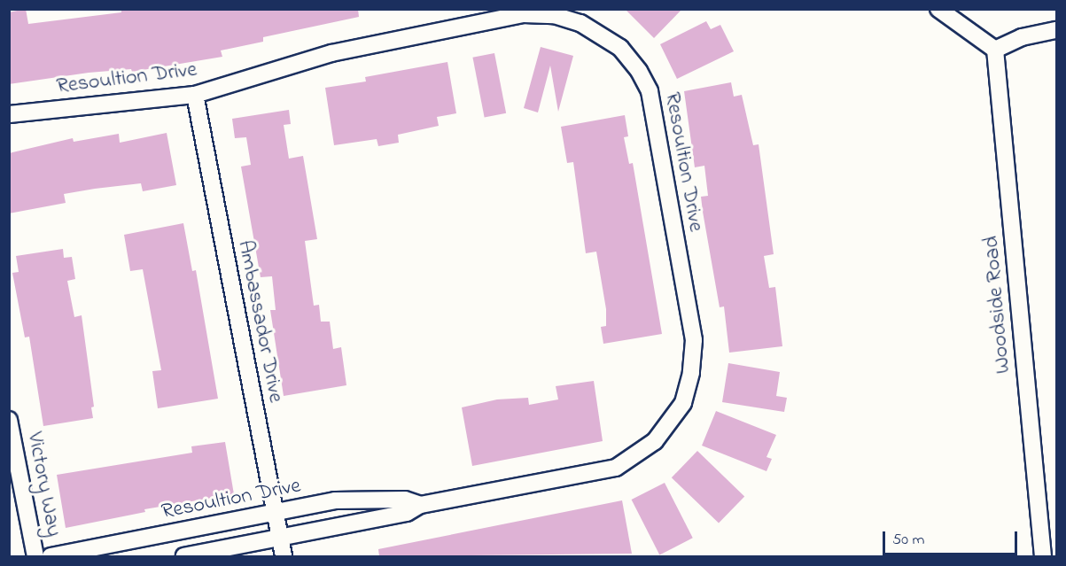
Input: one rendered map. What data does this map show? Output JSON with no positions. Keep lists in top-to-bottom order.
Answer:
{
  "streets": {
    "street": [
      "Resoultion Drive",
      "Woodside Road",
      "Ambassador Drive",
      "Victory Way"
    ]
  },
  "crossings": [
    ["Resoultion Drive", "Ambassador Drive"]
  ],
  "scale_bar": "50 m"
}
